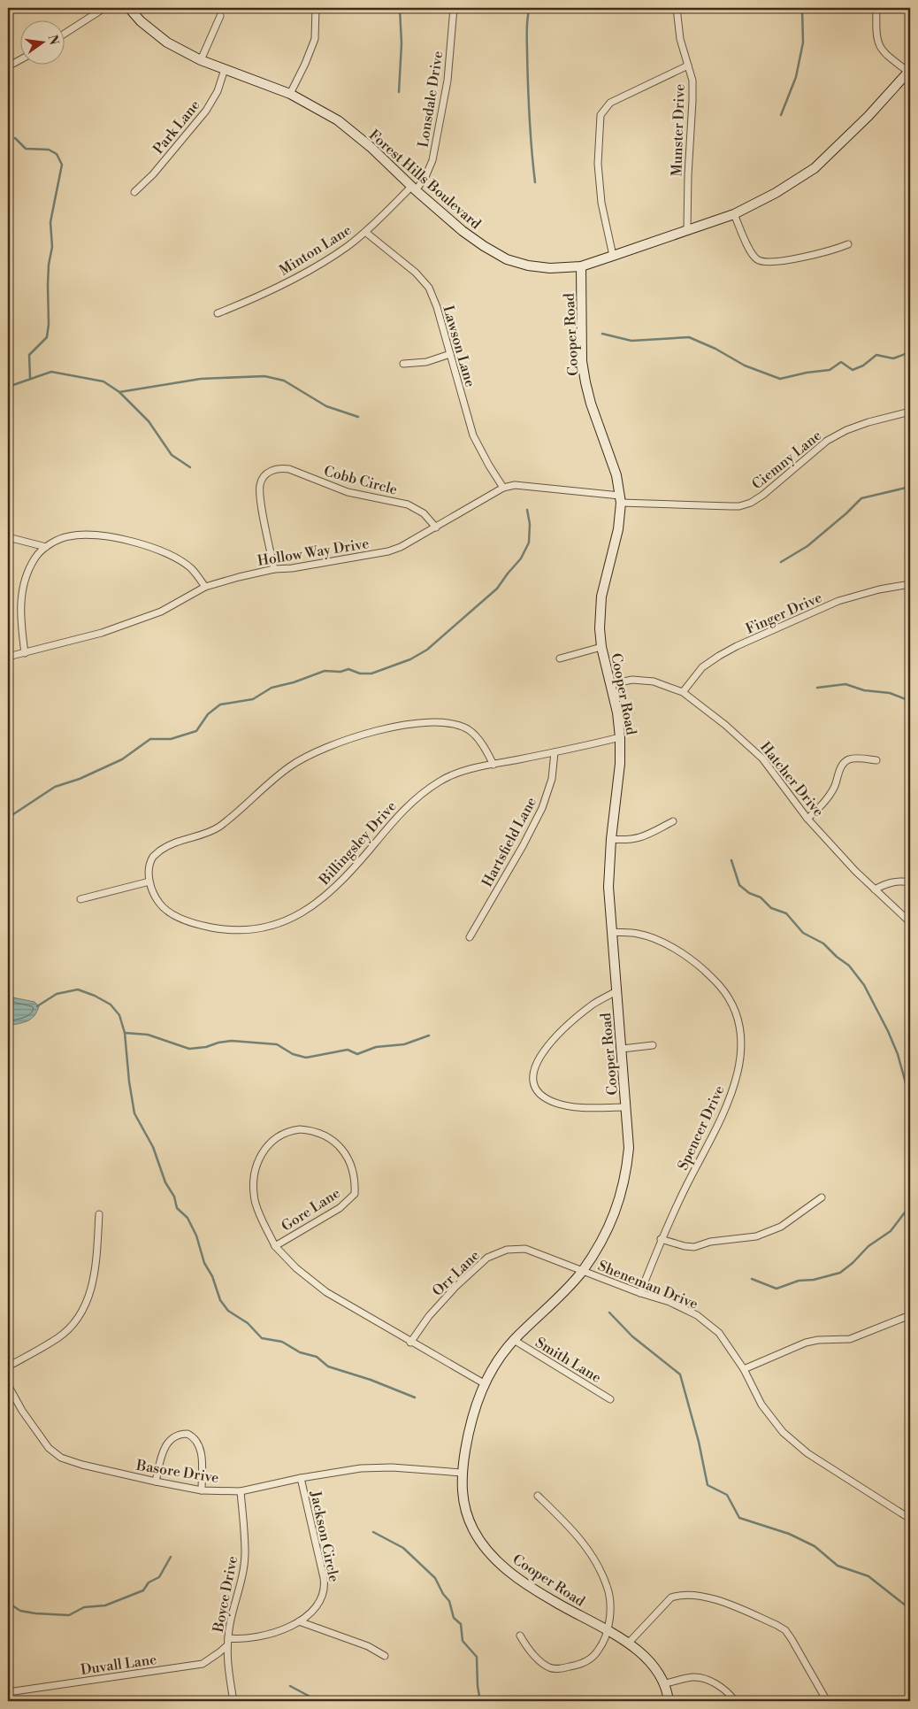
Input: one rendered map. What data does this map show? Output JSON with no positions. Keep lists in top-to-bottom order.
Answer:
{
  "streets": {
    "street": [
      "Lonsdale Drive",
      "Park Lane",
      "Munster Drive",
      "Forest Hills Boulevard",
      "Minton Lane",
      "Cooper Road",
      "Lawson Lane",
      "Ciemny Lane",
      "Cobb Circle",
      "Hollow Way Drive",
      "Finger Drive",
      "Hatcher Drive",
      "Hartsfield Lane",
      "Billingsley Drive",
      "Spencer Drive",
      "Gore Lane",
      "Orr Lane",
      "Sheneman Drive",
      "Smith Lane",
      "Basore Drive",
      "Jackson Circle",
      "Boyce Drive",
      "Duvall Lane"
    ]
  },
  "crossings": [
    ["Lonsdale Drive", "Forest Hills Boulevard"],
    ["Lonsdale Drive", "Minton Lane"],
    ["Park Lane", "Forest Hills Boulevard"],
    ["Munster Drive", "Forest Hills Boulevard"],
    ["Forest Hills Boulevard", "Minton Lane"],
    ["Forest Hills Boulevard", "Cooper Road"],
    ["Minton Lane", "Lawson Lane"],
    ["Cooper Road", "Ciemny Lane"],
    ["Cooper Road", "Hollow Way Drive"],
    ["Cooper Road", "Hatcher Drive"],
    ["Cooper Road", "Billingsley Drive"],
    ["Cooper Road", "Spencer Drive"],
    ["Cooper Road", "Gore Lane"],
    ["Cooper Road", "Orr Lane"],
    ["Cooper Road", "Sheneman Drive"],
    ["Cooper Road", "Smith Lane"],
    ["Cooper Road", "Basore Drive"],
    ["Lawson Lane", "Hollow Way Drive"],
    ["Ciemny Lane", "Hollow Way Drive"],
    ["Cobb Circle", "Hollow Way Drive"],
    ["Finger Drive", "Hatcher Drive"],
    ["Hartsfield Lane", "Billingsley Drive"],
    ["Spencer Drive", "Sheneman Drive"],
    ["Gore Lane", "Orr Lane"],
    ["Orr Lane", "Sheneman Drive"],
    ["Basore Drive", "Jackson Circle"],
    ["Basore Drive", "Boyce Drive"],
    ["Jackson Circle", "Boyce Drive"],
    ["Jackson Circle", "Duvall Lane"],
    ["Boyce Drive", "Duvall Lane"]
  ],
  "north": "right"
}
